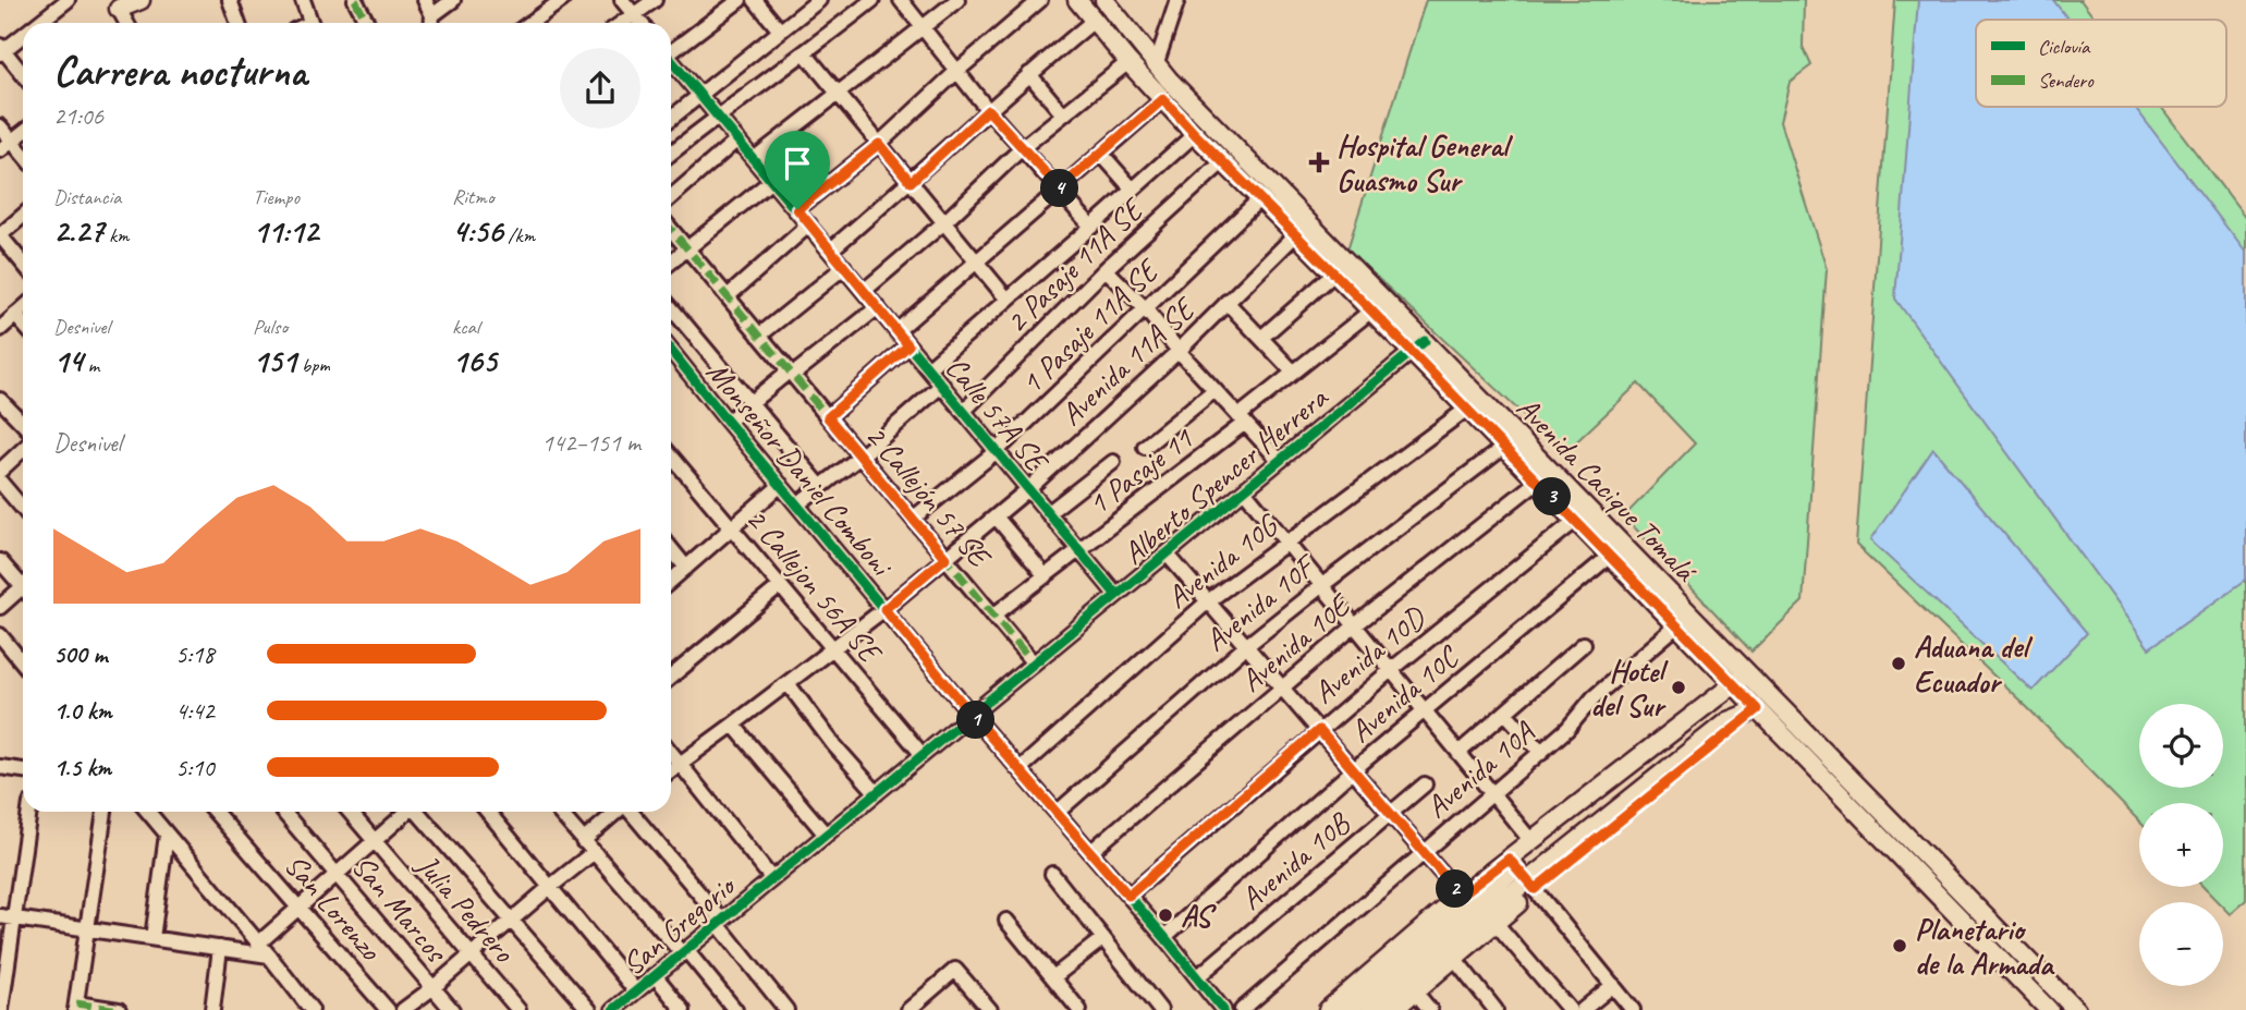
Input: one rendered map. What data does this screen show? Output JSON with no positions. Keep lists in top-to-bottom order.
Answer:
{
  "streets": {
    "main road": ["Avenida Cacique Tomalá"],
    "street": [
      "2 Pasaje 11A SE",
      "1 Pasaje 11A SE",
      "Avenida 11A SE",
      "Calle 57A SE",
      "Monseñor Daniel Comboni",
      "1 Pasaje 11",
      "Alberto Spencer Herrera",
      "2 Callejón 57 SE",
      "Avenida 10G",
      "2 Callejon 56A SE",
      "Avenida 10F",
      "Avenida 10E",
      "Avenida 10D",
      "Avenida 10C",
      "Avenida 10A",
      "Avenida 10B",
      "San Lorenzo",
      "San Marcos",
      "Julia Pedrero",
      "San Gregorio"
    ]
  },
  "crossings": [
    ["2 Pasaje 11A SE", "Calle 57A SE"],
    ["2 Pasaje 11A SE", "Avenida Cacique Tomalá"],
    ["1 Pasaje 11A SE", "Calle 57A SE"],
    ["1 Pasaje 11A SE", "Avenida Cacique Tomalá"],
    ["1 Pasaje 11A SE", "2 Callejón 57 SE"],
    ["Avenida 11A SE", "Calle 57A SE"],
    ["Avenida 11A SE", "Monseñor Daniel Comboni"],
    ["Avenida 11A SE", "Avenida Cacique Tomalá"],
    ["Avenida 11A SE", "2 Callejón 57 SE"],
    ["Avenida 11A SE", "2 Callejon 56A SE"],
    ["Calle 57A SE", "1 Pasaje 11"],
    ["Calle 57A SE", "Alberto Spencer Herrera"],
    ["Monseñor Daniel Comboni", "Alberto Spencer Herrera"],
    ["Monseñor Daniel Comboni", "Avenida 10G"],
    ["Monseñor Daniel Comboni", "Avenida 10F"],
    ["Monseñor Daniel Comboni", "Avenida 10E"],
    ["Monseñor Daniel Comboni", "Avenida 10D"],
    ["Monseñor Daniel Comboni", "Avenida 10C"],
    ["Monseñor Daniel Comboni", "Avenida 10B"],
    ["1 Pasaje 11", "Avenida Cacique Tomalá"],
    ["1 Pasaje 11", "2 Callejón 57 SE"],
    ["Alberto Spencer Herrera", "Avenida Cacique Tomalá"],
    ["Alberto Spencer Herrera", "2 Callejón 57 SE"],
    ["Alberto Spencer Herrera", "2 Callejon 56A SE"],
    ["Alberto Spencer Herrera", "San Gregorio"],
    ["Avenida Cacique Tomalá", "Avenida 10G"],
    ["Avenida Cacique Tomalá", "Avenida 10F"],
    ["Avenida Cacique Tomalá", "Avenida 10E"],
    ["Avenida Cacique Tomalá", "Avenida 10D"],
    ["Avenida Cacique Tomalá", "Avenida 10C"],
    ["Avenida Cacique Tomalá", "Avenida 10A"]
  ],
  "places": {
    "health": ["Hospital General Guasmo Sur"],
    "other": [
      "Aduana del Ecuador",
      "Hotel del Sur",
      "AS",
      "Planetario de la Armada"
    ]
  },
  "legend": ["Ciclovía", "Sendero"],
  "page": {
    "heading": ["Carrera nocturna", "21:06"],
    "stats": [
      ["Distancia", "2.27 km"],
      ["Tiempo", "11:12"],
      ["Ritmo", "4:56 /km"],
      ["Desnivel", "14 m"],
      ["Pulso", "151 bpm"],
      ["kcal", "165"]
    ],
    "pins": [
      "4",
      "3",
      "1",
      "2"
    ],
    "chart": ["Desnivel", "142–151 m"],
    "list": [
      {
        "name": "500 m",
        "note": "5:18"
      },
      {
        "name": "1.0 km",
        "note": "4:42"
      },
      {
        "name": "1.5 km",
        "note": "5:10"
      }
    ],
    "map_buttons": ["+", "−"]
  }
}
